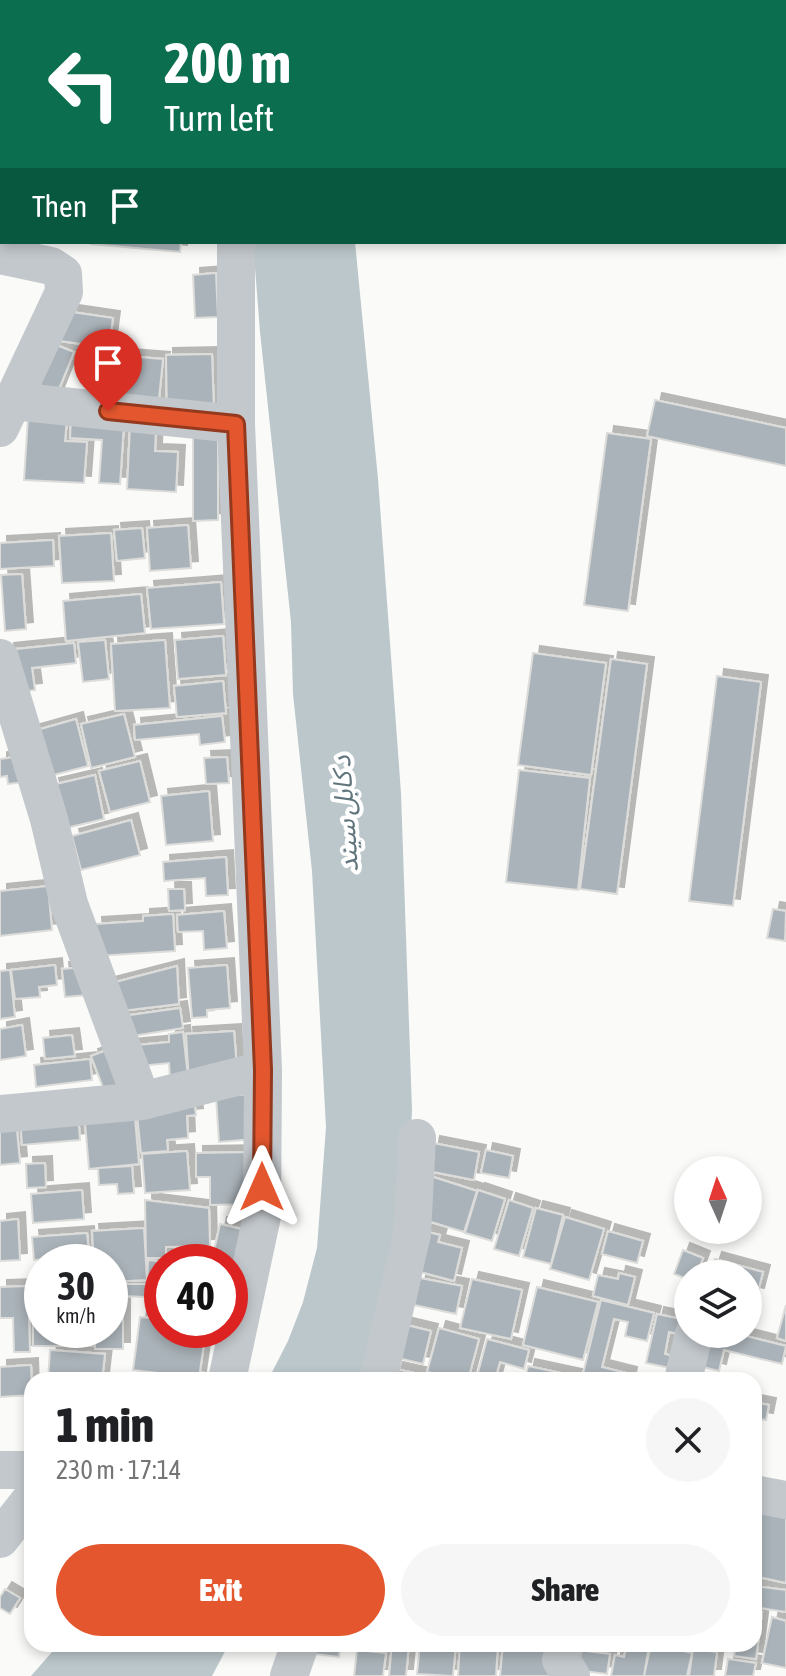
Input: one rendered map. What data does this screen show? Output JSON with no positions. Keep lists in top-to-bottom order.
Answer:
{
  "water": ["د کابل سيند"],
  "north": "top",
  "page": {
    "turn": ["200 m", "Turn left"],
    "then": "Then",
    "speed": "30 km/h",
    "limit": "40",
    "heading": ["1 min", "230 m · 17:14"],
    "buttons": ["Exit", "Share"]
  }
}
